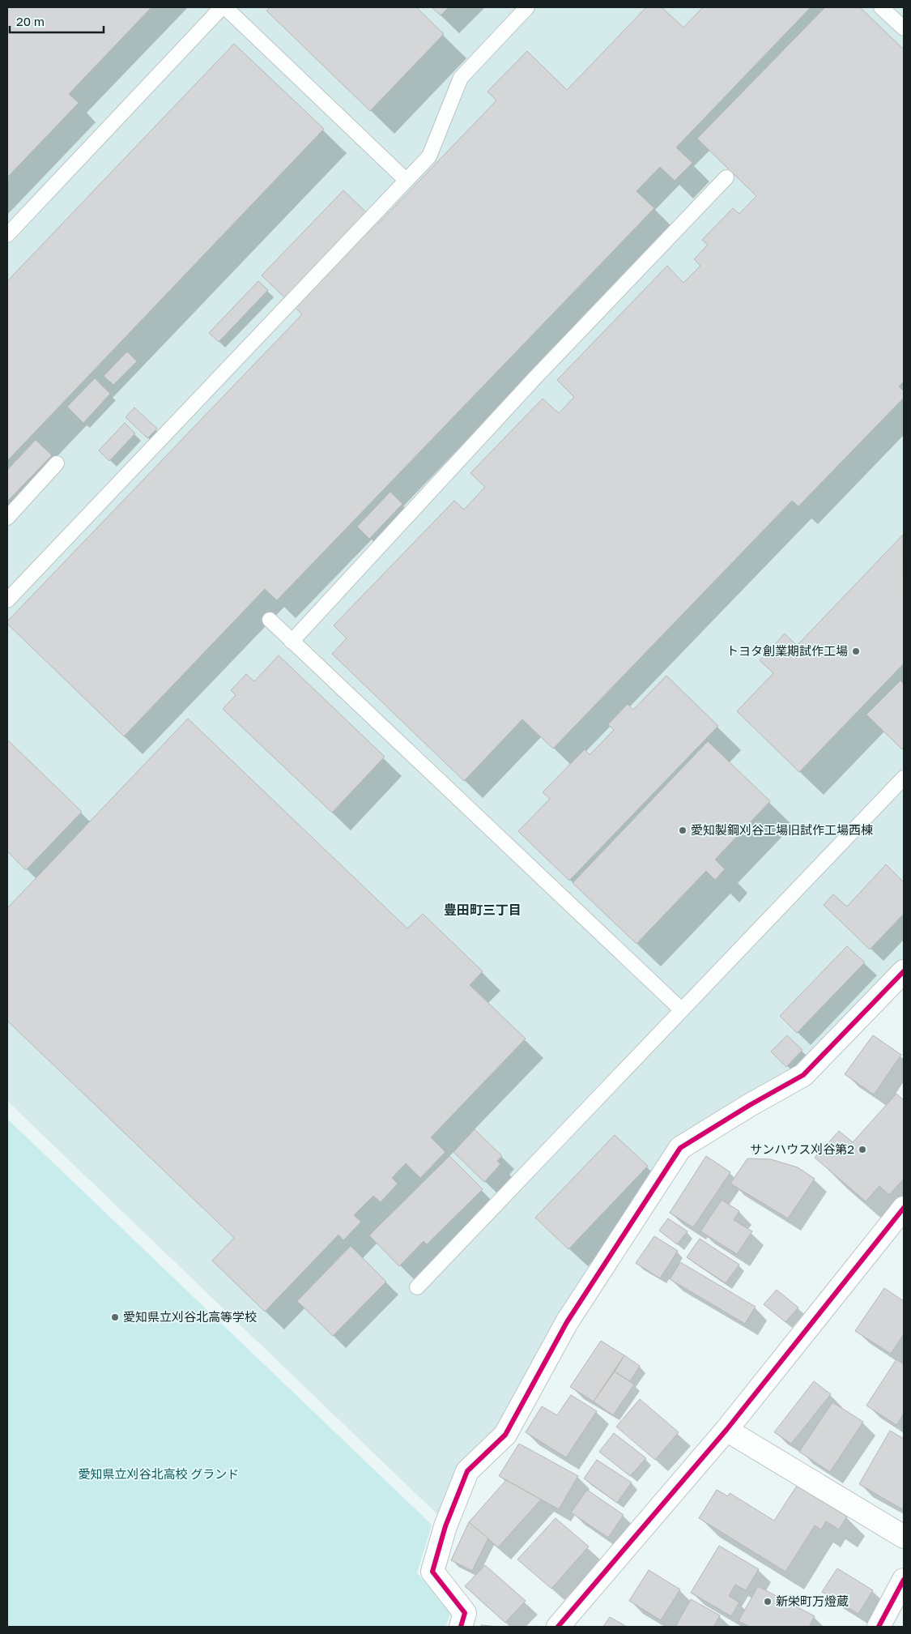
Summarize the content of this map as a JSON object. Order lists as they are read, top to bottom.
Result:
{
  "districts": ["豊田町三丁目"],
  "parks": ["愛知県立刈谷北高校 グランド"],
  "places": [
    "トヨタ創業期試作工場",
    "愛知製鋼刈谷工場旧試作工場西棟",
    "サンハウス刈谷第2",
    "愛知県立刈谷北高等学校",
    "新栄町万燈蔵"
  ],
  "scale_bar": "20 m"
}
